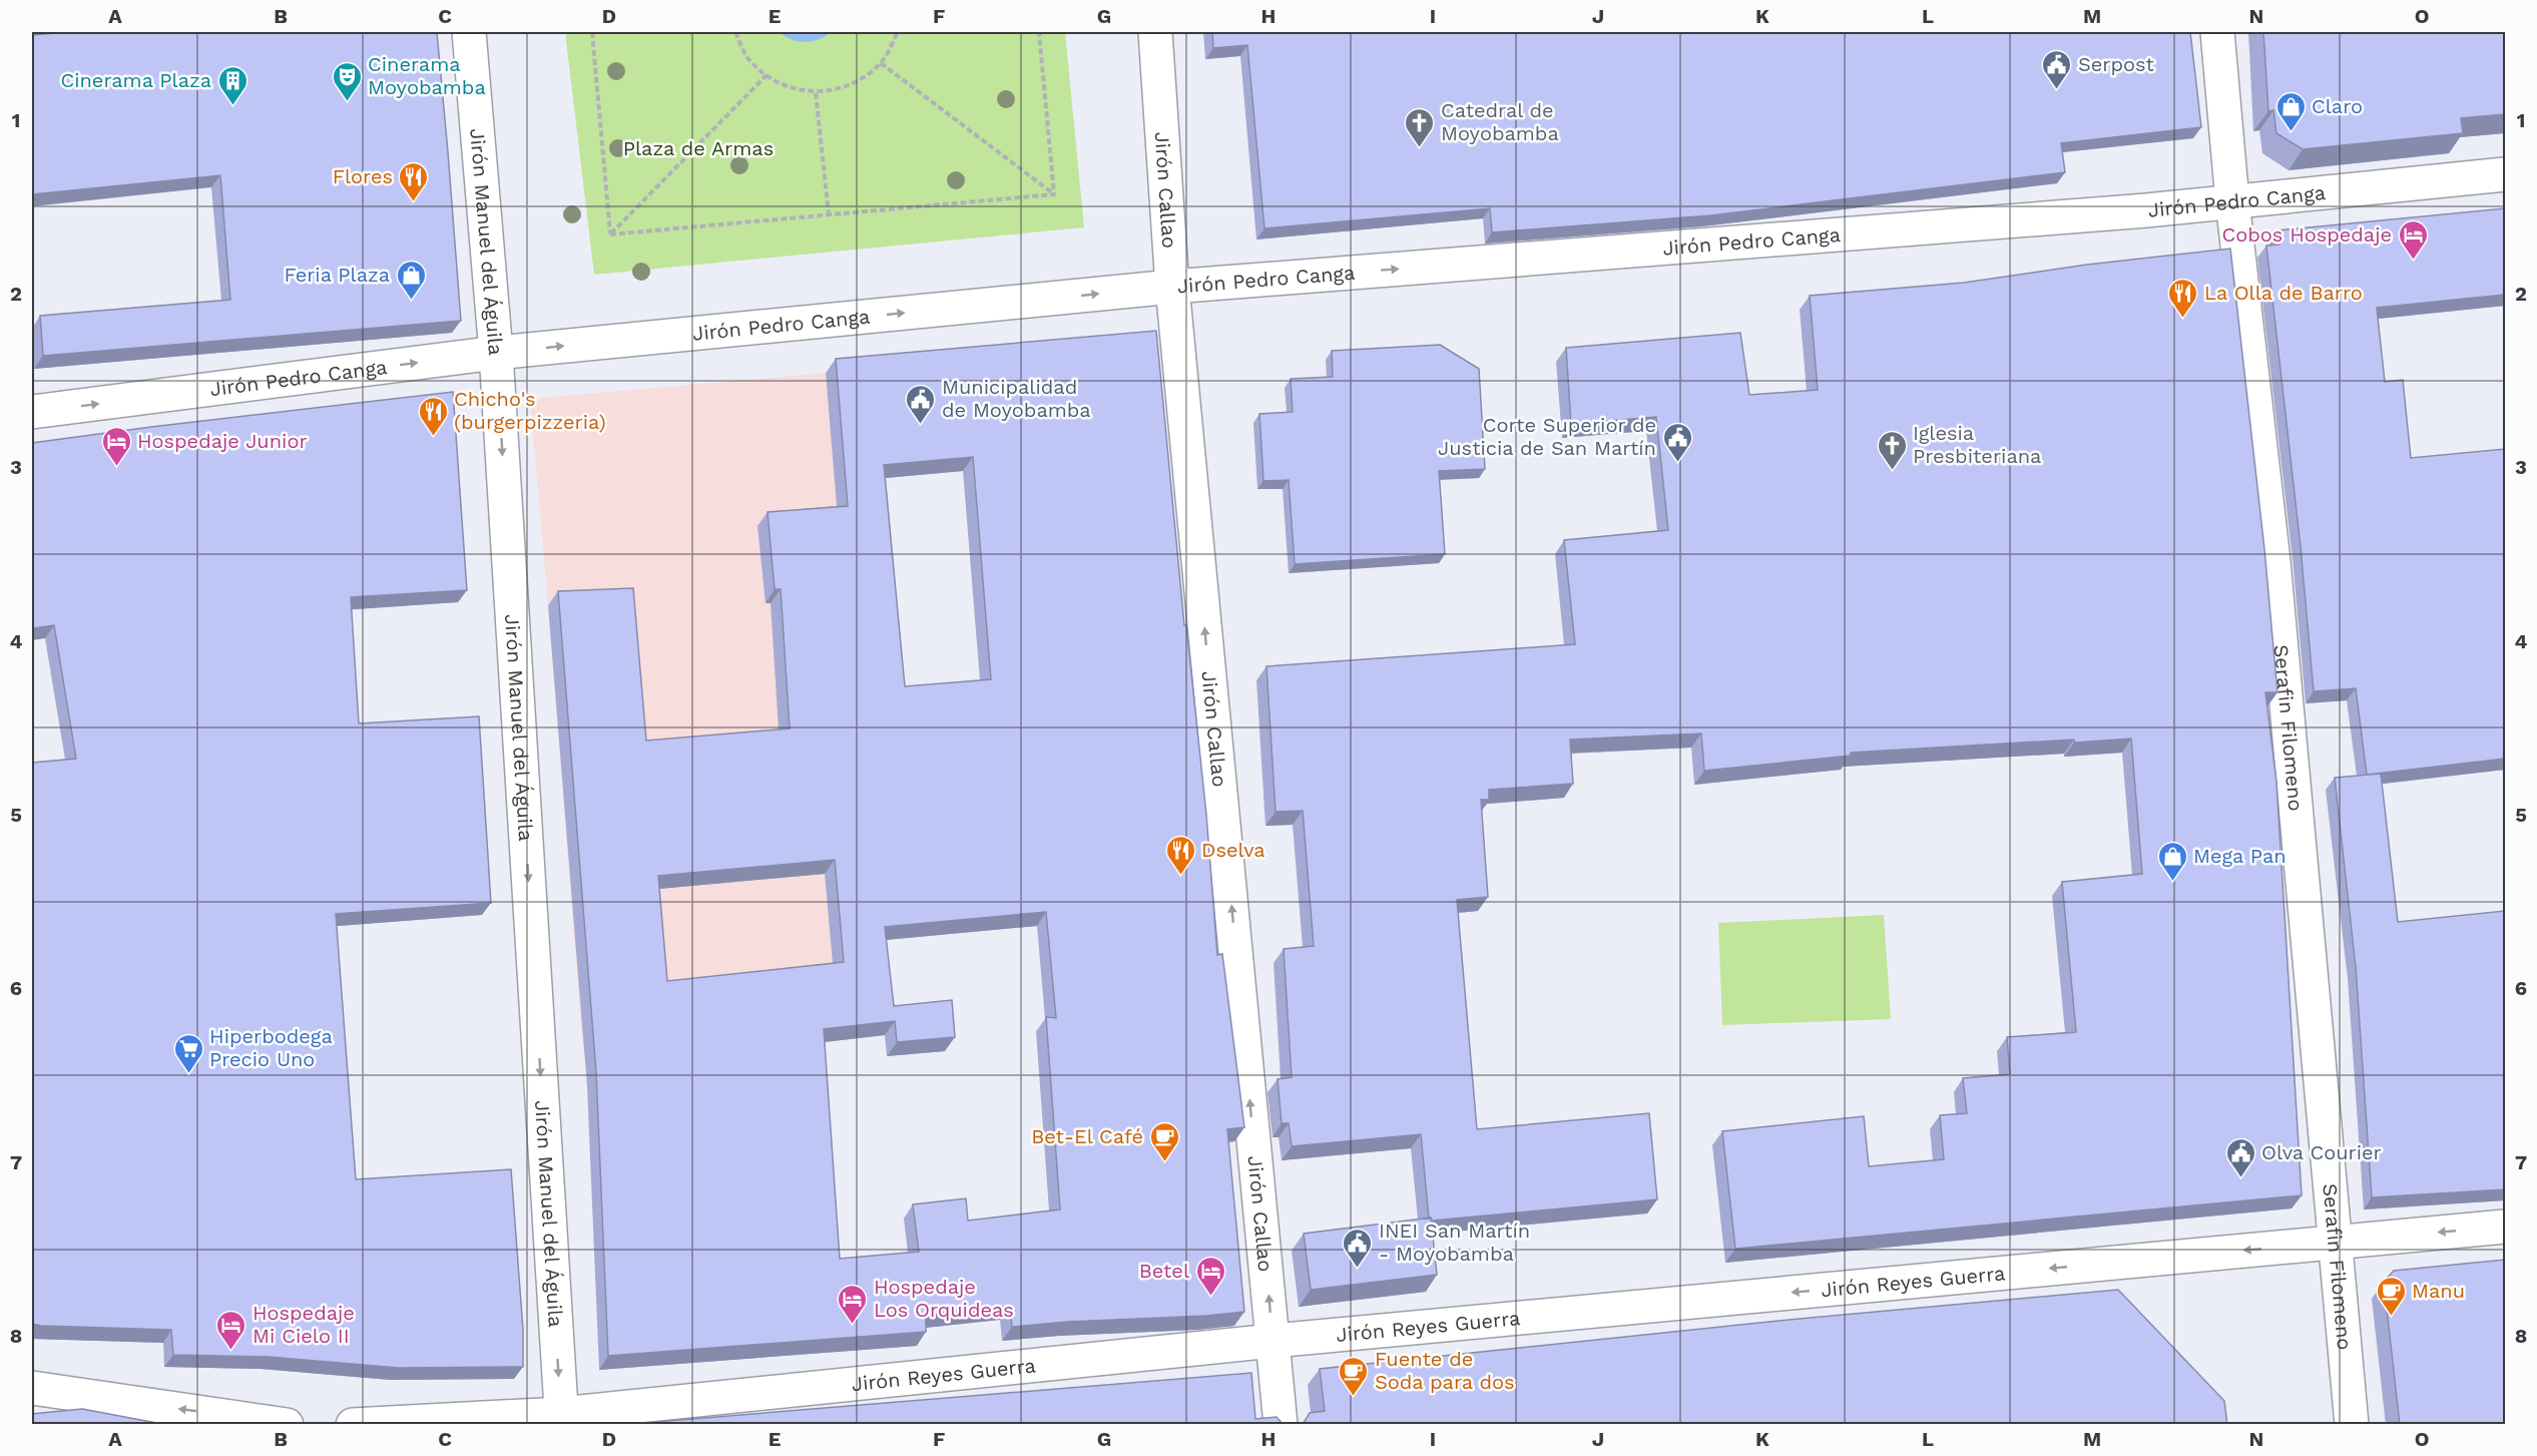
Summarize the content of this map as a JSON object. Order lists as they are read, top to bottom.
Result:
{
  "streets": {
    "street": [
      "Jirón Callao",
      "Jirón Pedro Canga",
      "Jirón Manuel del Águila",
      "Serafin Filomeno",
      "Jirón Reyes Guerra"
    ]
  },
  "crossings": [
    ["Jirón Callao", "Jirón Pedro Canga"],
    ["Jirón Callao", "Jirón Reyes Guerra"],
    ["Jirón Pedro Canga", "Jirón Manuel del Águila"],
    ["Jirón Pedro Canga", "Serafin Filomeno"],
    ["Jirón Manuel del Águila", "Jirón Reyes Guerra"],
    ["Serafin Filomeno", "Jirón Reyes Guerra"]
  ],
  "one_way": [
    "Jirón Callao",
    "Jirón Pedro Canga",
    "Jirón Manuel del Águila",
    "Jirón Reyes Guerra"
  ],
  "parks": ["Plaza de Armas"],
  "places": {
    "public building": [
      "Serpost",
      "Municipalidad de Moyobamba",
      "Corte Superior de Justicia de San Martín",
      "Olva Courier",
      "INEI San Martín - Moyobamba"
    ],
    "theatre": ["Cinerama Moyobamba"],
    "building": ["Cinerama Plaza"],
    "shop": ["Claro", "Feria Plaza", "Mega Pan"],
    "church": ["Catedral de Moyobamba", "Iglesia Presbiteriana"],
    "restaurant": [
      "Flores",
      "La Olla de Barro",
      "Chicho's (burgerpizzeria)",
      "Dselva"
    ],
    "hotel": [
      "Cobos Hospedaje",
      "Hospedaje Junior",
      "Betel",
      "Hospedaje Los Orquideas",
      "Hospedaje Mi Cielo II"
    ],
    "supermarket": ["Hiperbodega Precio Uno"],
    "cafe": ["Bet-El Café", "Manu", "Fuente de Soda para dos"]
  },
  "grid": {
    "columns": [
      "A",
      "B",
      "C",
      "D",
      "E",
      "F",
      "G",
      "H",
      "I",
      "J",
      "K",
      "L",
      "M",
      "N",
      "O"
    ],
    "rows": [
      "1",
      "2",
      "3",
      "4",
      "5",
      "6",
      "7",
      "8"
    ]
  }
}
